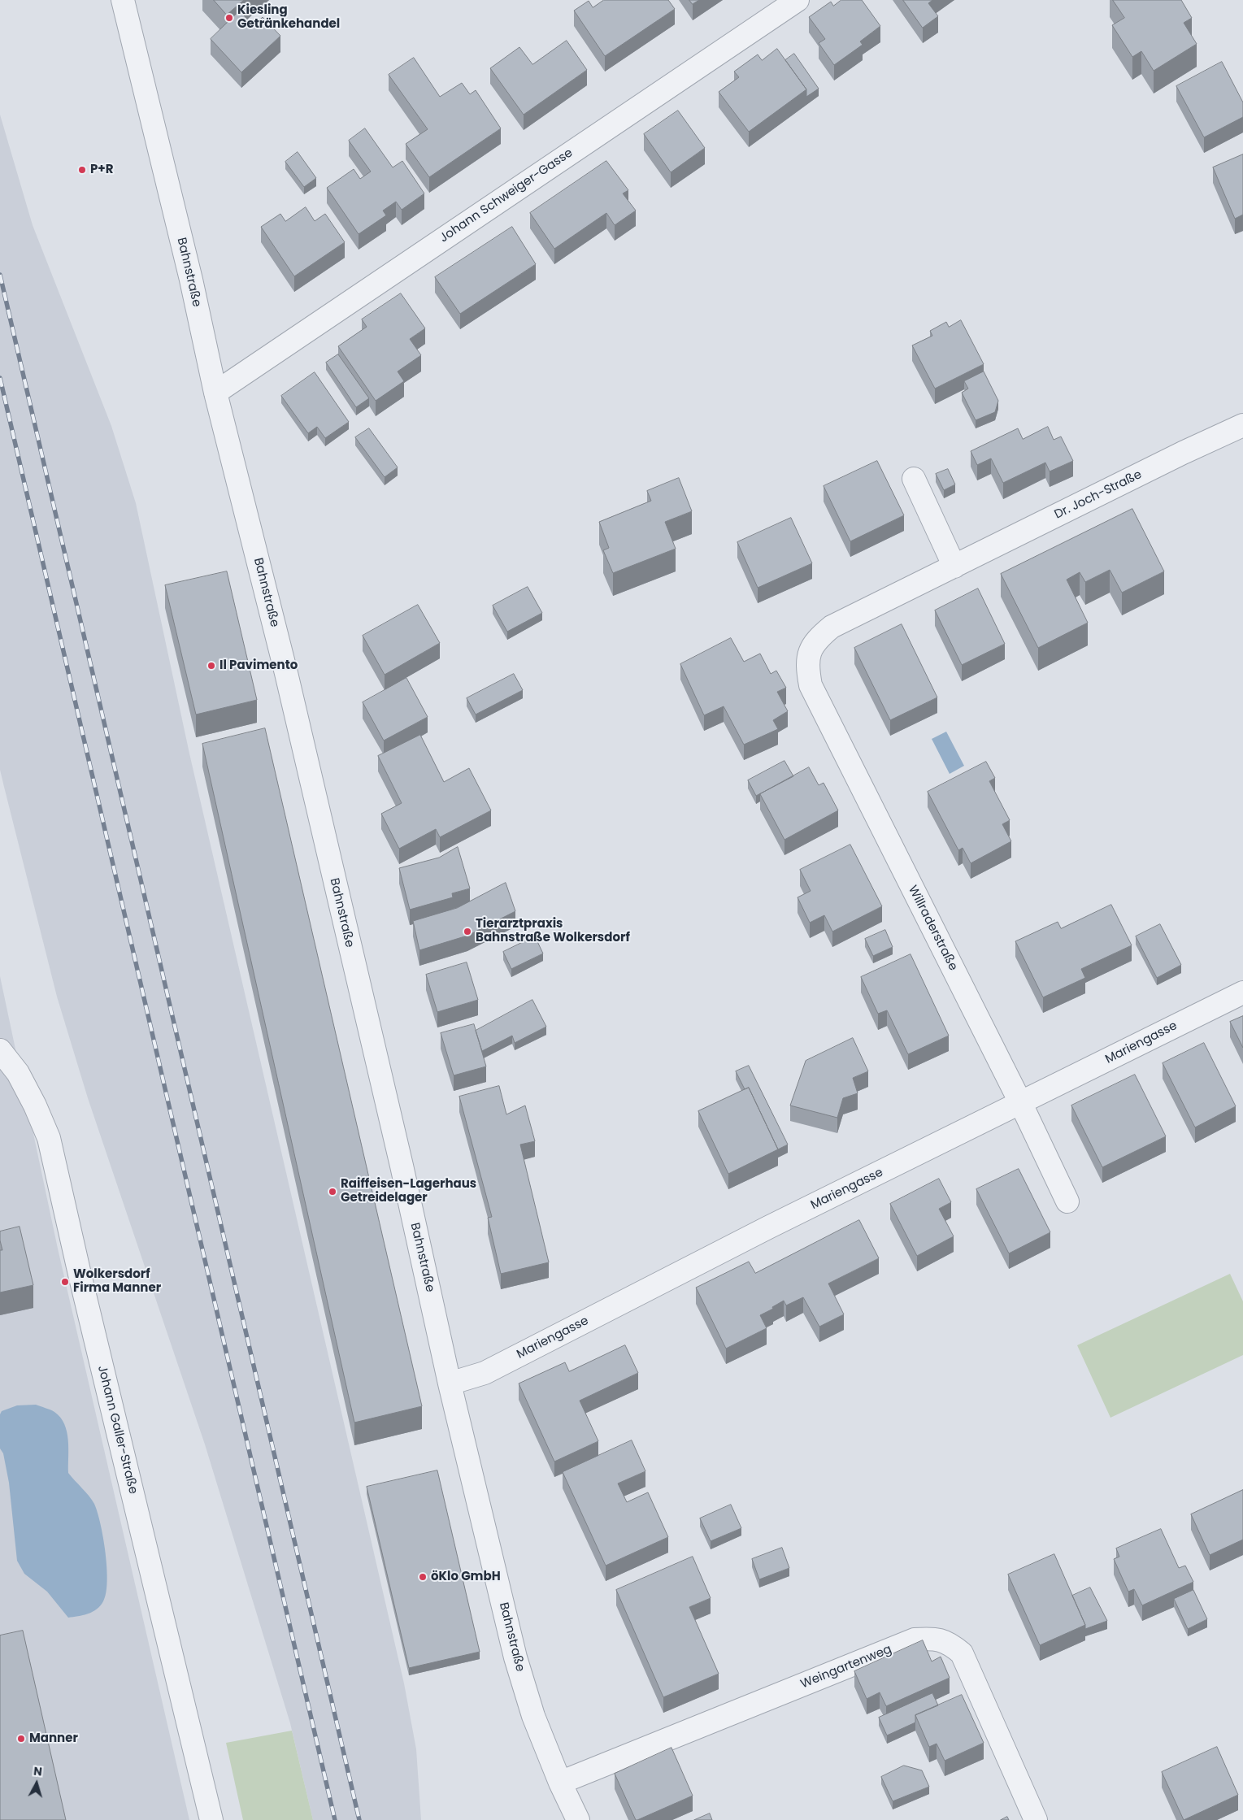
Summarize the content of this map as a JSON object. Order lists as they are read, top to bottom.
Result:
{
  "streets": {
    "street": [
      "Johann Schweiger-Gasse",
      "Bahnstraße",
      "Dr. Joch-Straße",
      "Willraderstraße",
      "Mariengasse",
      "Johann Galler-Straße",
      "Weingartenweg"
    ]
  },
  "crossings": [
    ["Johann Schweiger-Gasse", "Bahnstraße"],
    ["Bahnstraße", "Mariengasse"],
    ["Bahnstraße", "Weingartenweg"],
    ["Dr. Joch-Straße", "Willraderstraße"],
    ["Willraderstraße", "Mariengasse"]
  ],
  "places": [
    "Kiesling Getränkehandel",
    "P+R",
    "Il Pavimento",
    "Tierarztpraxis Bahnstraße Wolkersdorf",
    "Raiffeisen-Lagerhaus Getreidelager",
    "Wolkersdorf Firma Manner",
    "öKlo GmbH",
    "Manner"
  ],
  "north": "top"
}
